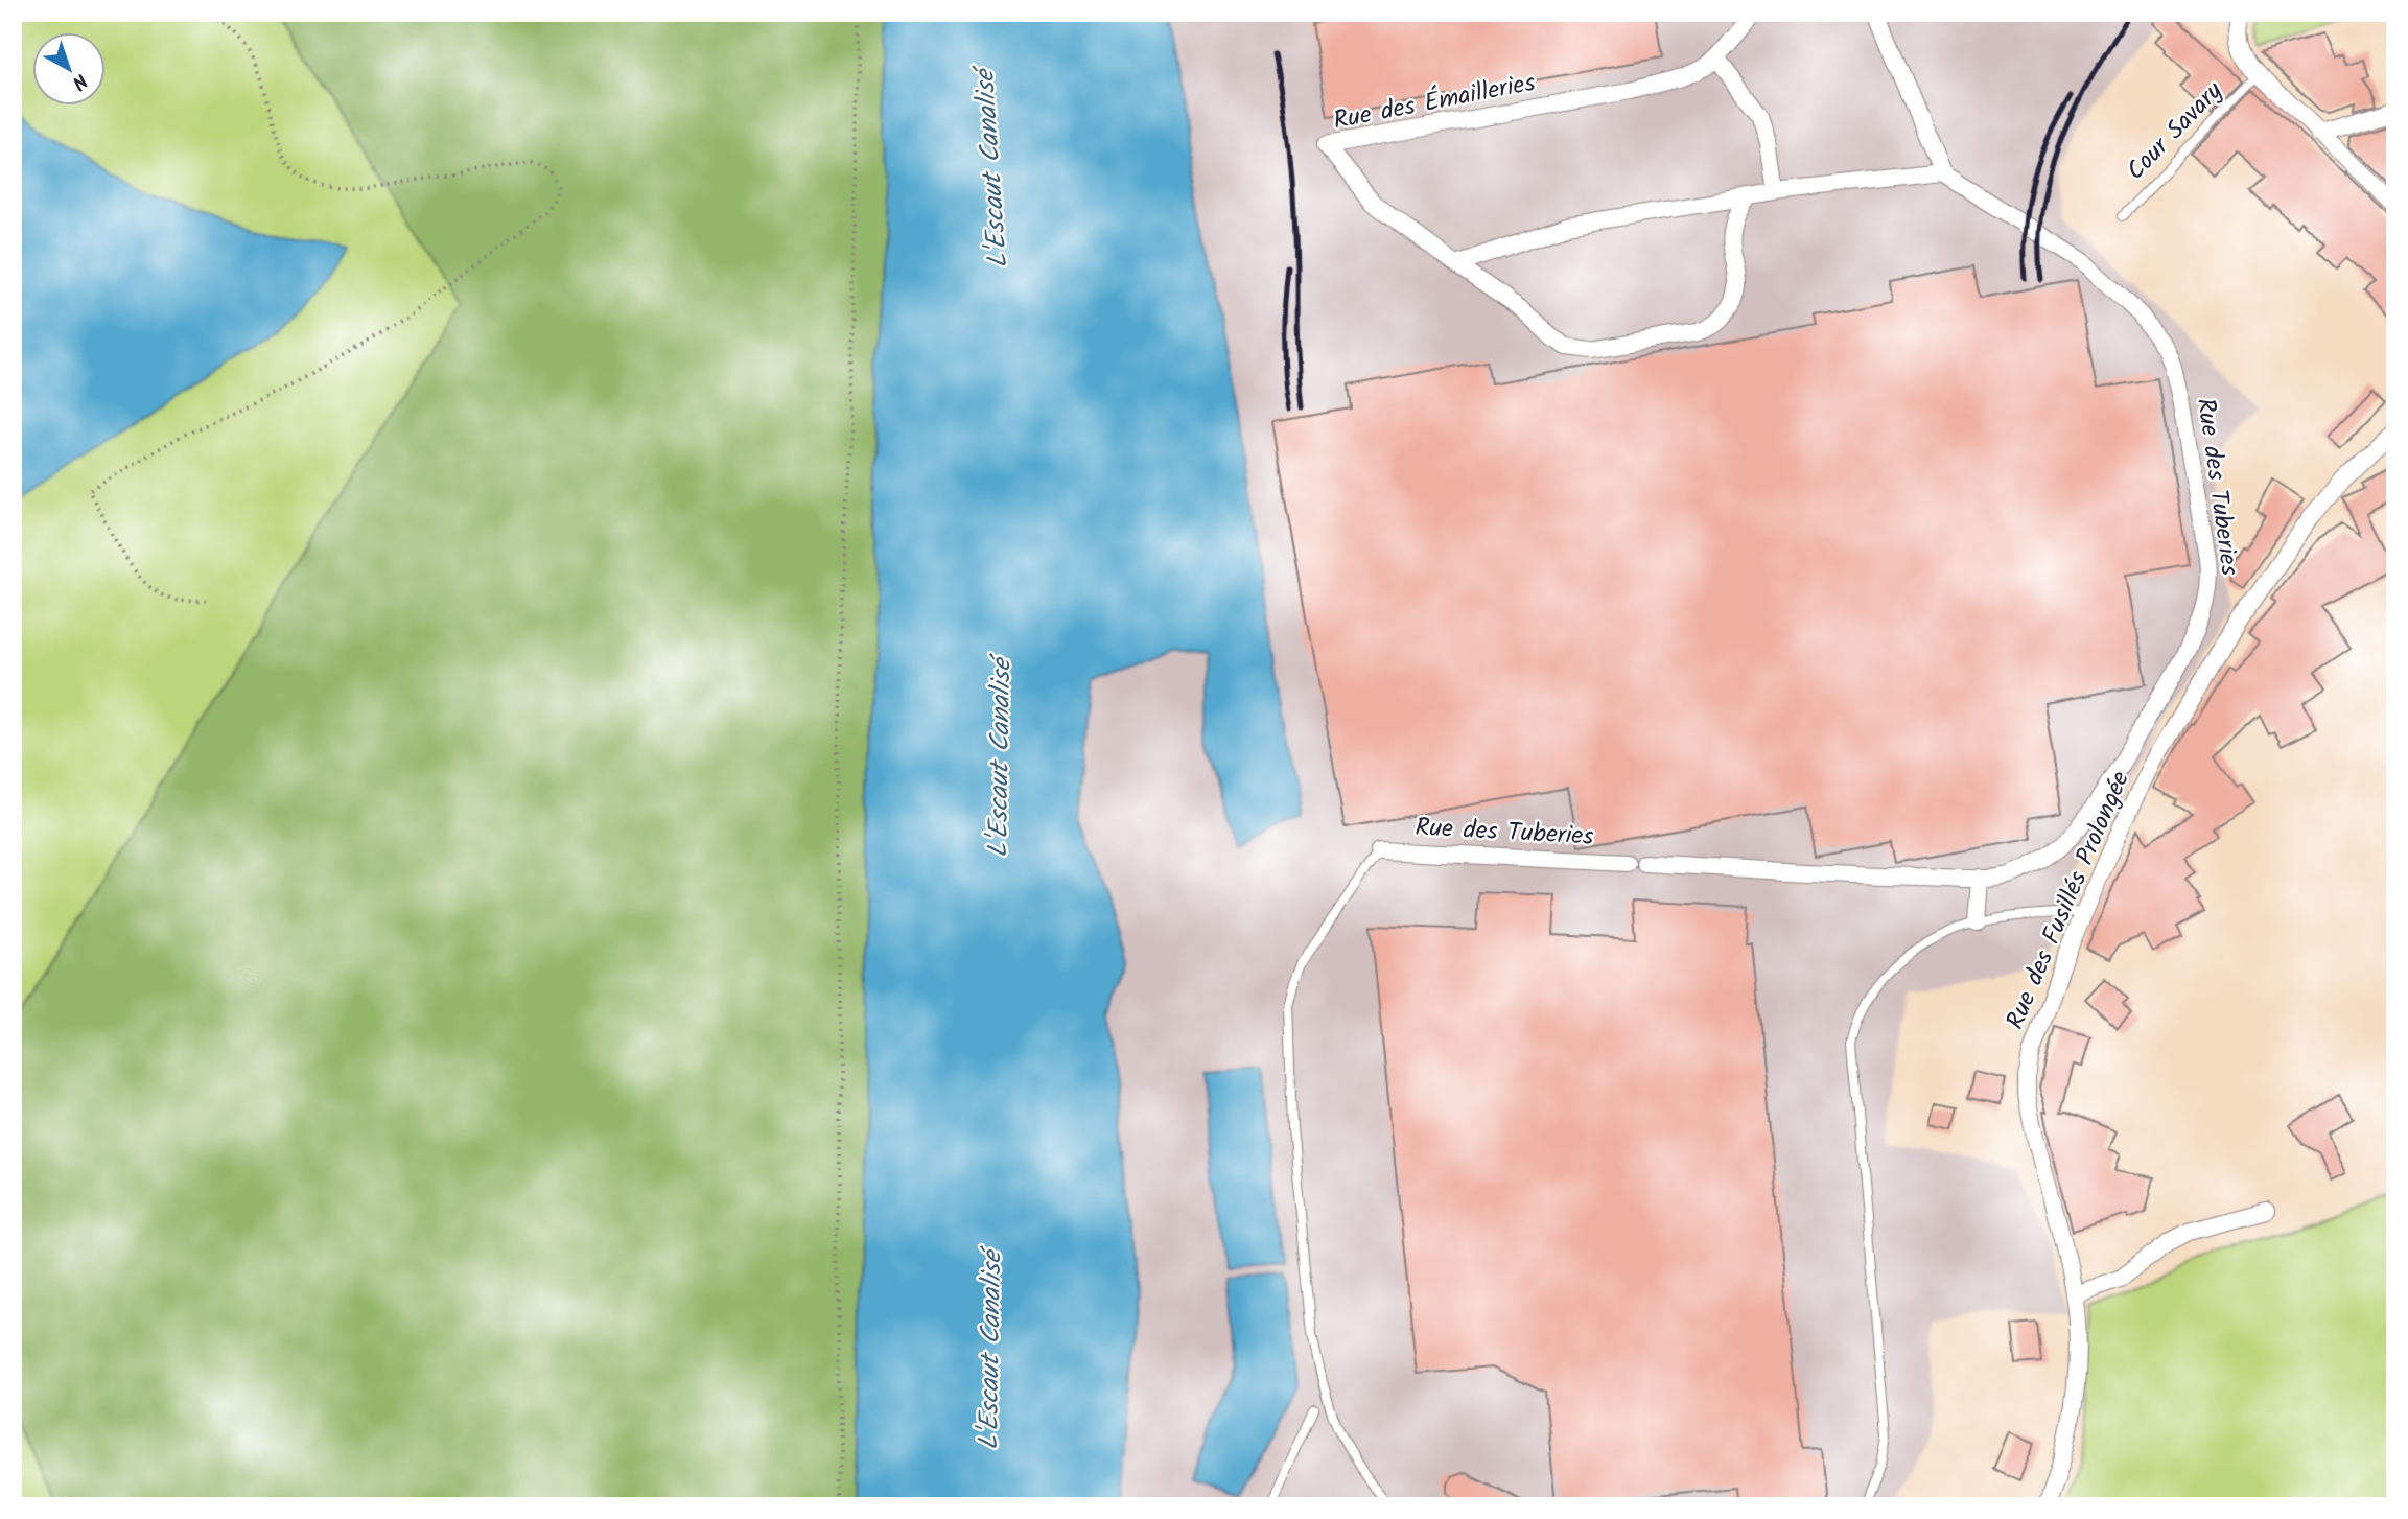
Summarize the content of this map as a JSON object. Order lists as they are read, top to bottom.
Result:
{
  "streets": {
    "street": ["Rue des Émailleries", "Rue des Tuberies", "Rue des Fusillés Prolongée"],
    "lane": ["Cour Savary"]
  },
  "water": ["L'Escaut Canalisé"],
  "north": "bottom right"
}
